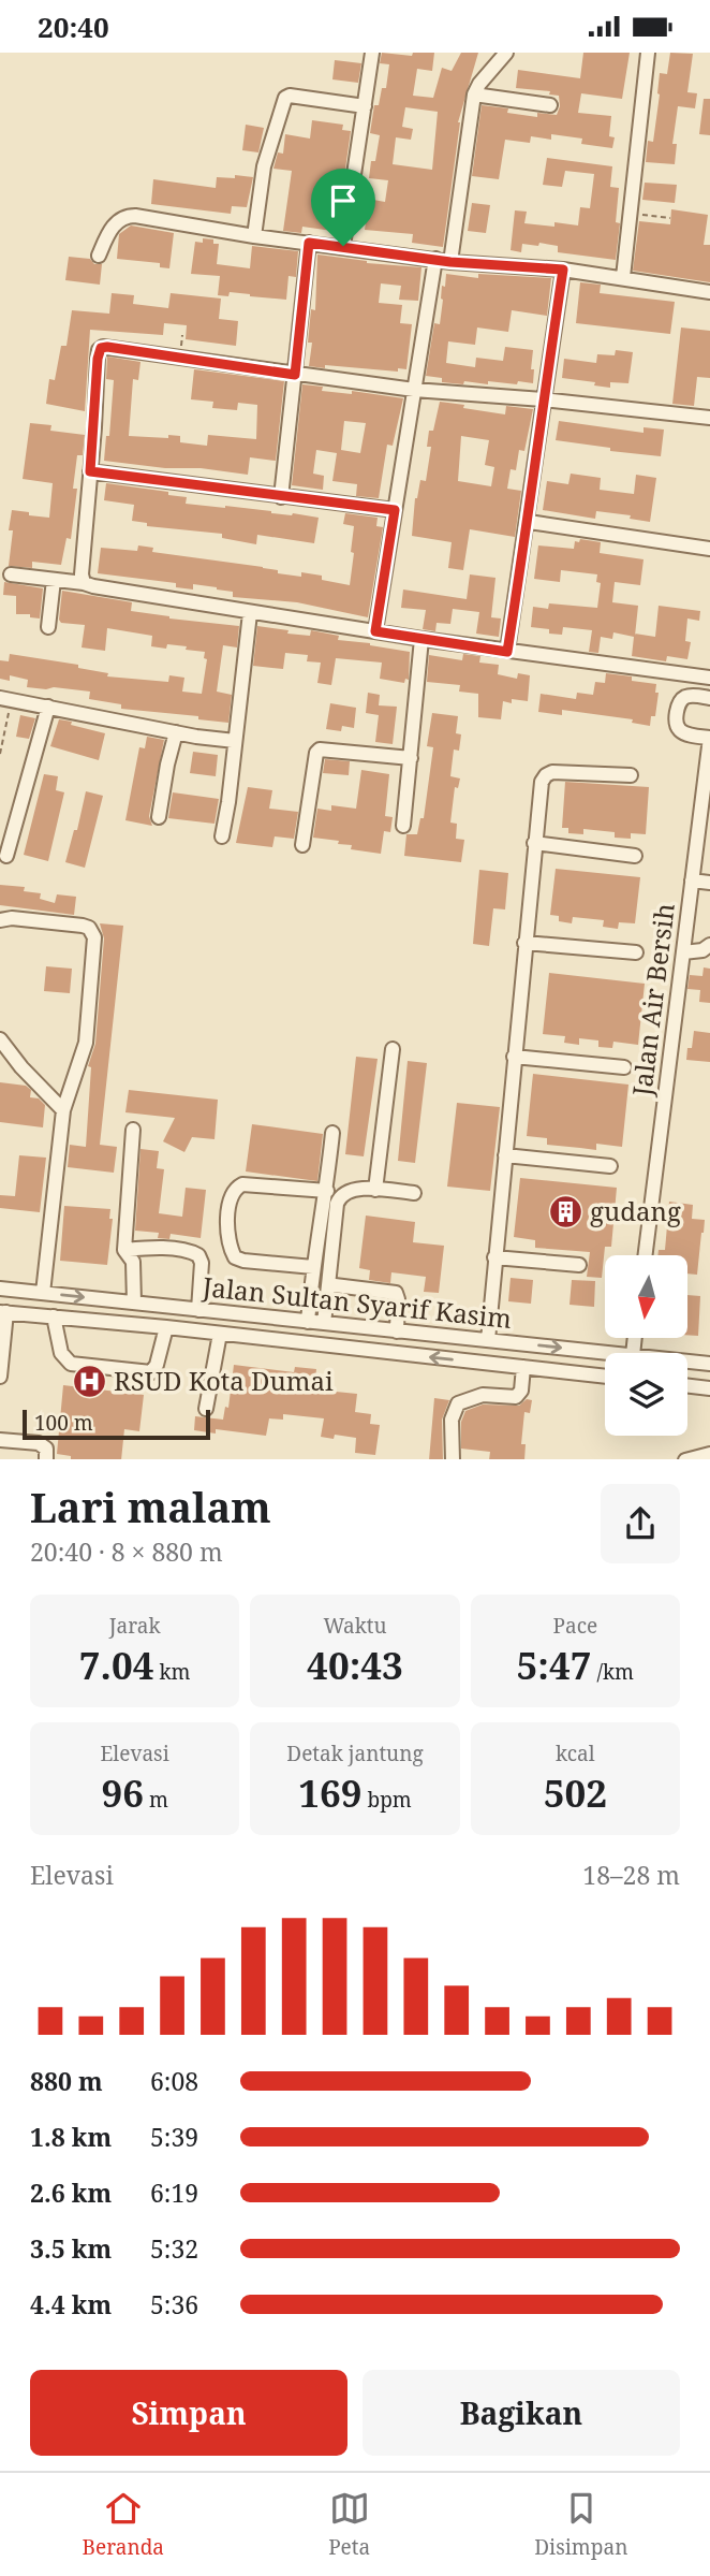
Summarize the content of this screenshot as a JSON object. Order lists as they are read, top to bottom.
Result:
{
  "streets": {
    "street": ["Jalan Air Bersih", "Jalan Sultan Syarif Kasim"]
  },
  "places": {
    "building": ["gudang"],
    "hospital": ["RSUD Kota Dumai"]
  },
  "scale_bar": "100 m",
  "north": "bottom",
  "page": {
    "status": "20:40",
    "scale": "100 m",
    "heading": ["Lari malam", "20:40 · 8 × 880 m"],
    "stats": [
      ["Jarak", "7.04 km"],
      ["Waktu", "40:43"],
      ["Pace", "5:47 /km"],
      ["Elevasi", "96 m"],
      ["Detak jantung", "169 bpm"],
      ["kcal", "502"]
    ],
    "chart": ["Elevasi", "18–28 m"],
    "list": [
      {
        "name": "880 m",
        "note": "6:08"
      },
      {
        "name": "1.8 km",
        "note": "5:39"
      },
      {
        "name": "2.6 km",
        "note": "6:19"
      },
      {
        "name": "3.5 km",
        "note": "5:32"
      },
      {
        "name": "4.4 km",
        "note": "5:36"
      }
    ],
    "buttons": ["Simpan", "Bagikan"],
    "tabs": ["Beranda", "Peta", "Disimpan"]
  }
}
